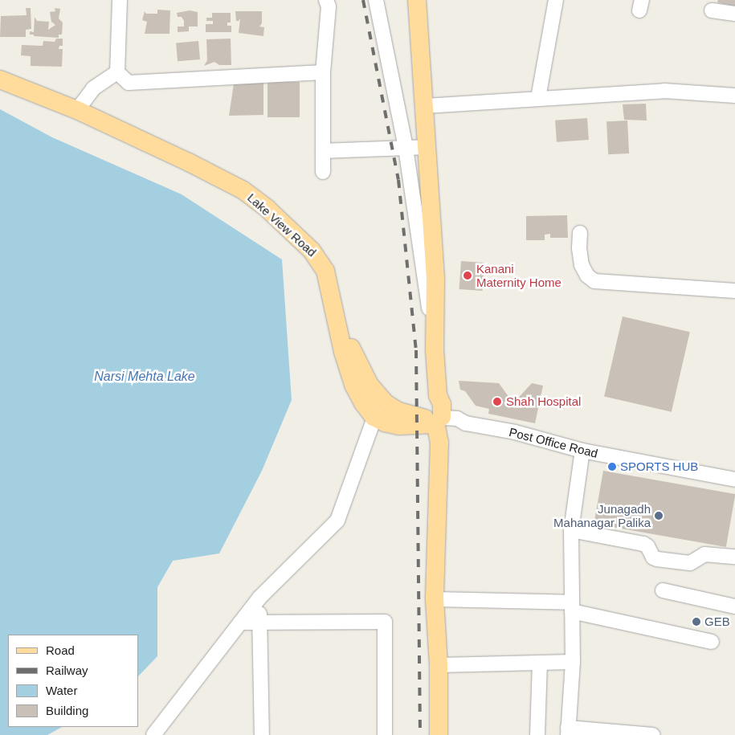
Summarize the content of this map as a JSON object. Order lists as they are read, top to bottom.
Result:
{
  "streets": {
    "main road": ["Lake View Road"],
    "street": ["Post Office Road"]
  },
  "crossings": [
    ["Lake View Road", "Post Office Road"]
  ],
  "water": ["Narsi Mehta Lake"],
  "places": [
    "Kanani Maternity Home",
    "Shah Hospital",
    "SPORTS HUB",
    "Junagadh Mahanagar Palika",
    "GEB"
  ],
  "legend": [
    "Road",
    "Railway",
    "Water",
    "Building"
  ]
}
